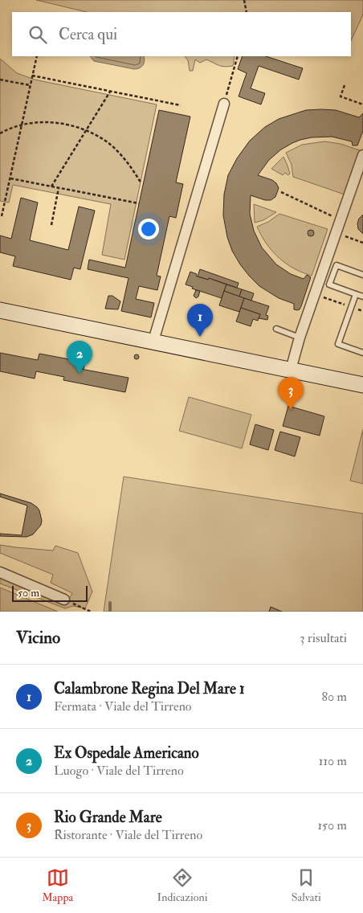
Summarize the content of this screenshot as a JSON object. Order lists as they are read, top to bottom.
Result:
{
  "scale_bar": "50 m",
  "page": {
    "search": "Cerca qui",
    "pins": ["1", "2", "3"],
    "scale": "50 m",
    "heading": ["Vicino", "3 risultati"],
    "list": [
      {
        "mark": "1",
        "name": "Calambrone Regina Del Mare 1",
        "note": "Fermata · Viale del Tirreno",
        "value": "80 m"
      },
      {
        "mark": "2",
        "name": "Ex Ospedale Americano",
        "note": "Luogo · Viale del Tirreno",
        "value": "110 m"
      },
      {
        "mark": "3",
        "name": "Rio Grande Mare",
        "note": "Ristorante · Viale del Tirreno",
        "value": "150 m"
      }
    ],
    "nav": ["Mappa", "Indicazioni", "Salvati"]
  }
}
